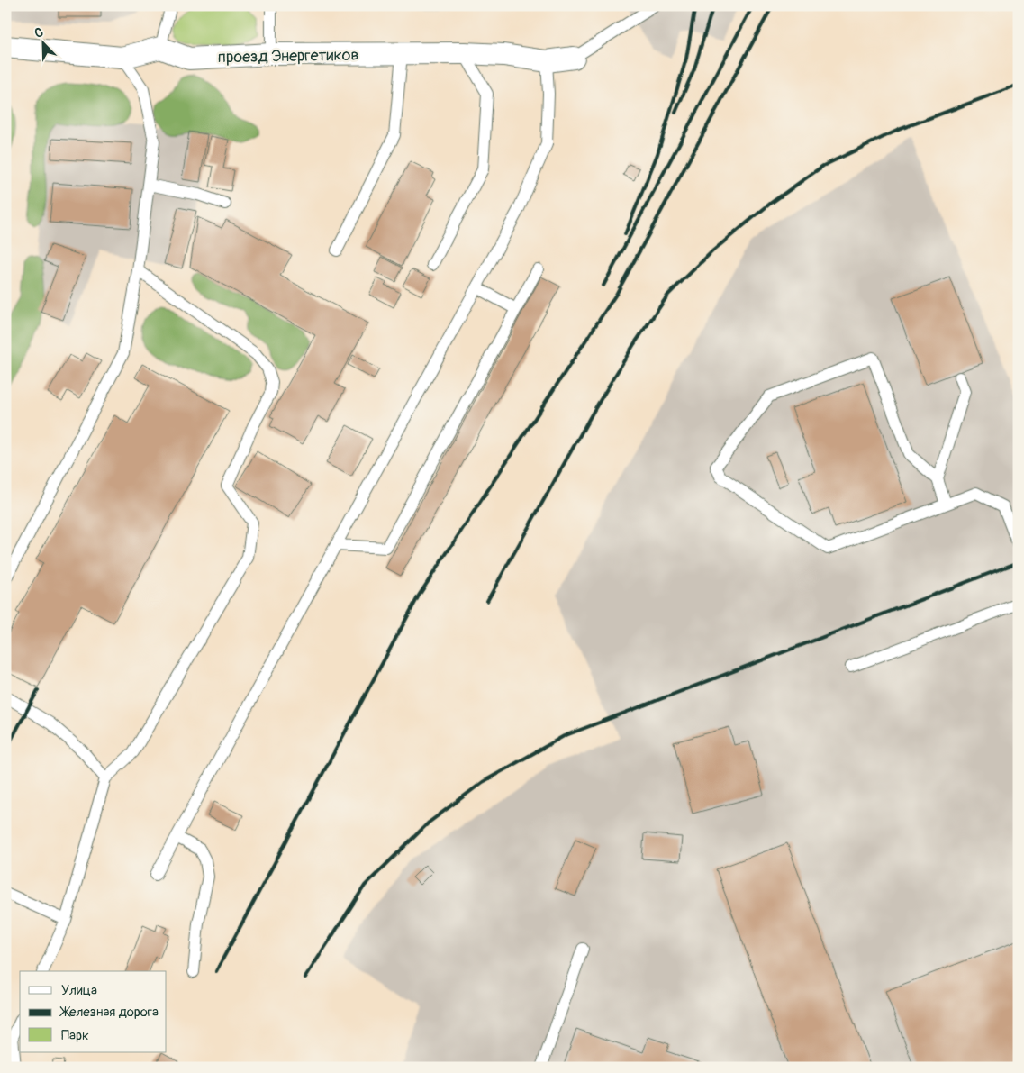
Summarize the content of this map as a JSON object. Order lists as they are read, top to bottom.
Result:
{
  "streets": {
    "street": ["проезд Энергетиков"]
  },
  "legend": ["Улица", "Железная дорога", "Парк"],
  "north": "top left"
}
